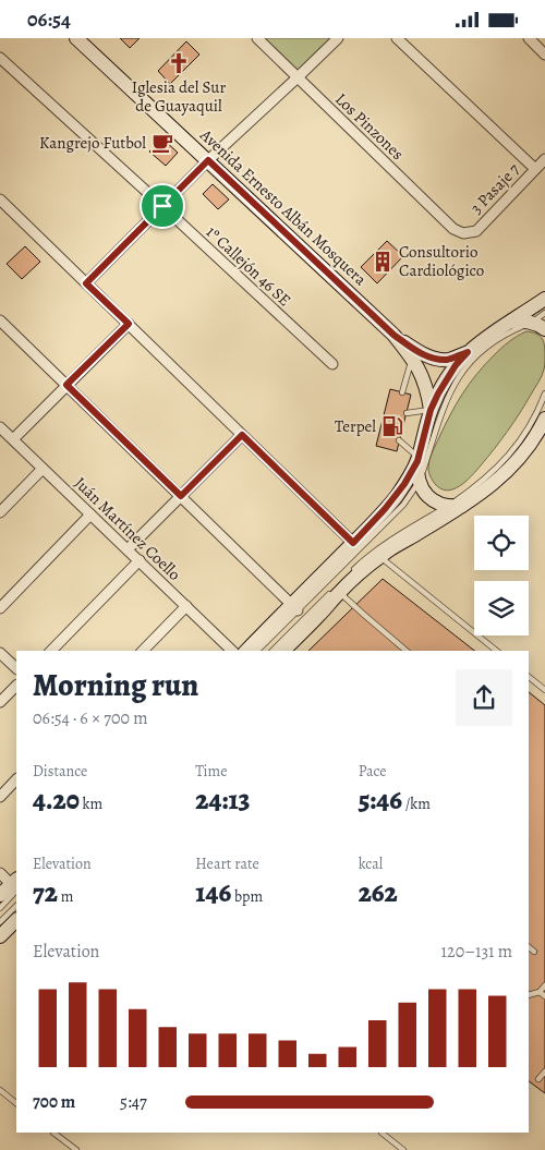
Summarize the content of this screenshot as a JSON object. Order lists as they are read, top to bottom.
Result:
{
  "streets": {
    "main road": ["Avenida Ernesto Albán Mosquera"],
    "street": [
      "Los Pinzones",
      "3 Pasaje 7",
      "1º Callejón 46 SE",
      "Juán Martínez Coello"
    ]
  },
  "crossings": [
    ["Los Pinzones", "3 Pasaje 7"]
  ],
  "places": {
    "church": ["Iglesia del Sur de Guayaquil"],
    "cafe": ["Kangrejo Futbol"],
    "building": ["Consultorio Cardiológico"],
    "fuel station": ["Terpel"]
  },
  "page": {
    "status": "06:54",
    "heading": ["Morning run", "06:54 · 6 × 700 m"],
    "stats": [
      ["Distance", "4.20 km"],
      ["Time", "24:13"],
      ["Pace", "5:46 /km"],
      ["Elevation", "72 m"],
      ["Heart rate", "146 bpm"],
      ["kcal", "262"]
    ],
    "chart": ["Elevation", "120–131 m"],
    "list": [
      {
        "name": "700 m",
        "note": "5:47"
      }
    ]
  }
}
